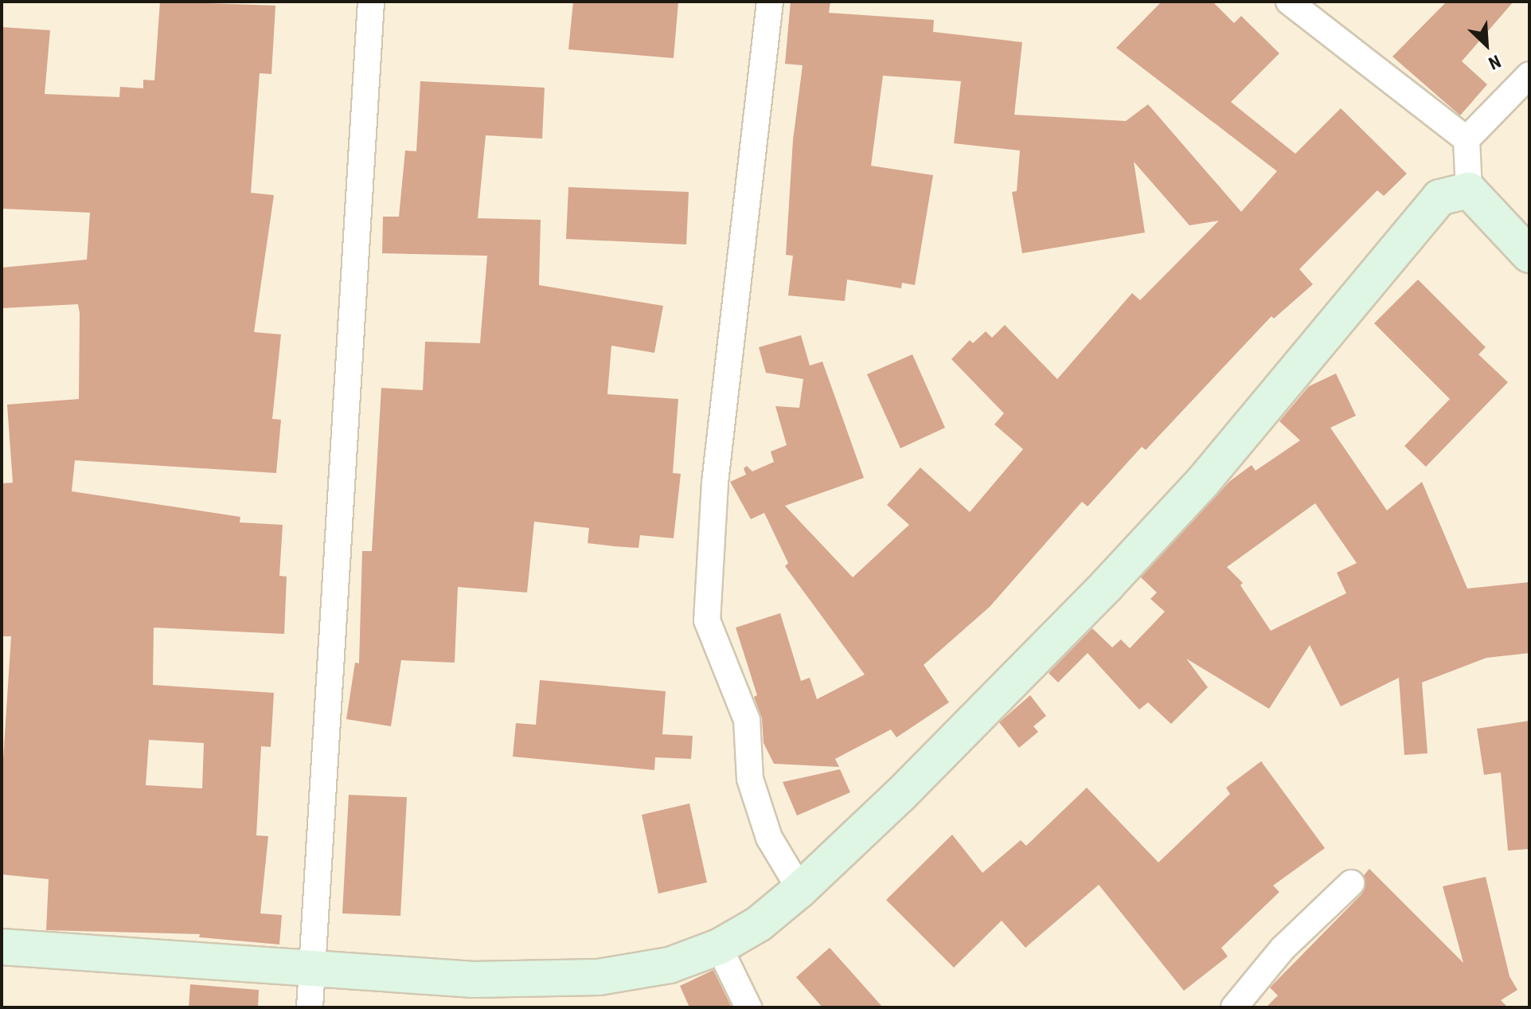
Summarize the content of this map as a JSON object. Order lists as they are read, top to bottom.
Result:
{
  "north": "bottom right"
}
